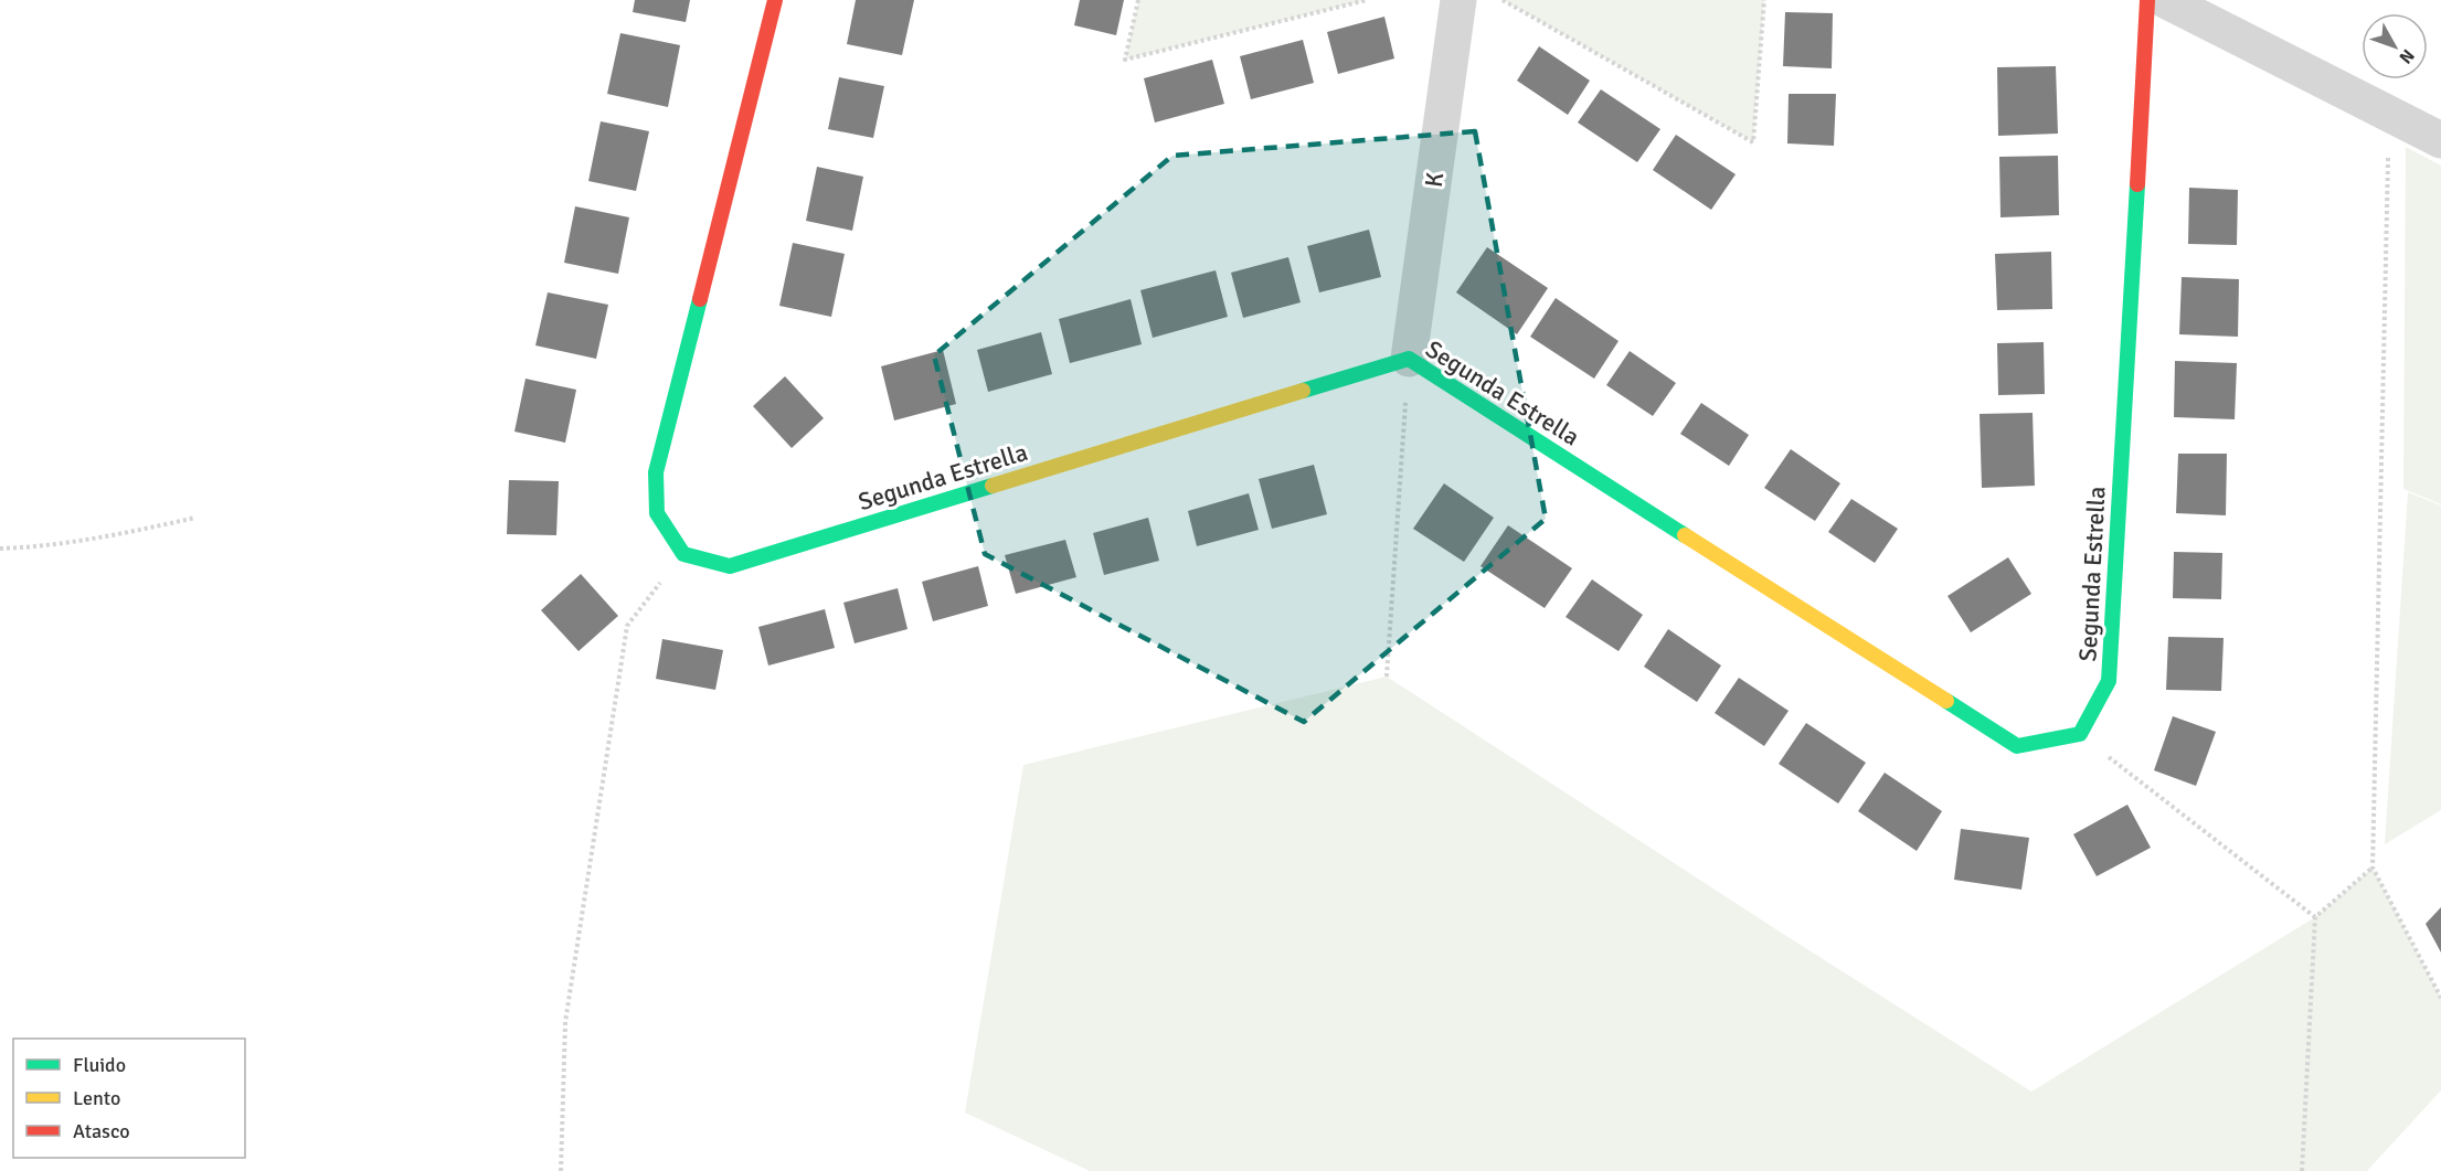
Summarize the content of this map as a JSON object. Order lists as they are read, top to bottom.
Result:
{
  "streets": {
    "street": ["K", "Segunda Estrella"]
  },
  "crossings": [
    ["K", "Segunda Estrella"]
  ],
  "legend": ["Fluido", "Lento", "Atasco"],
  "north": "bottom right"
}
